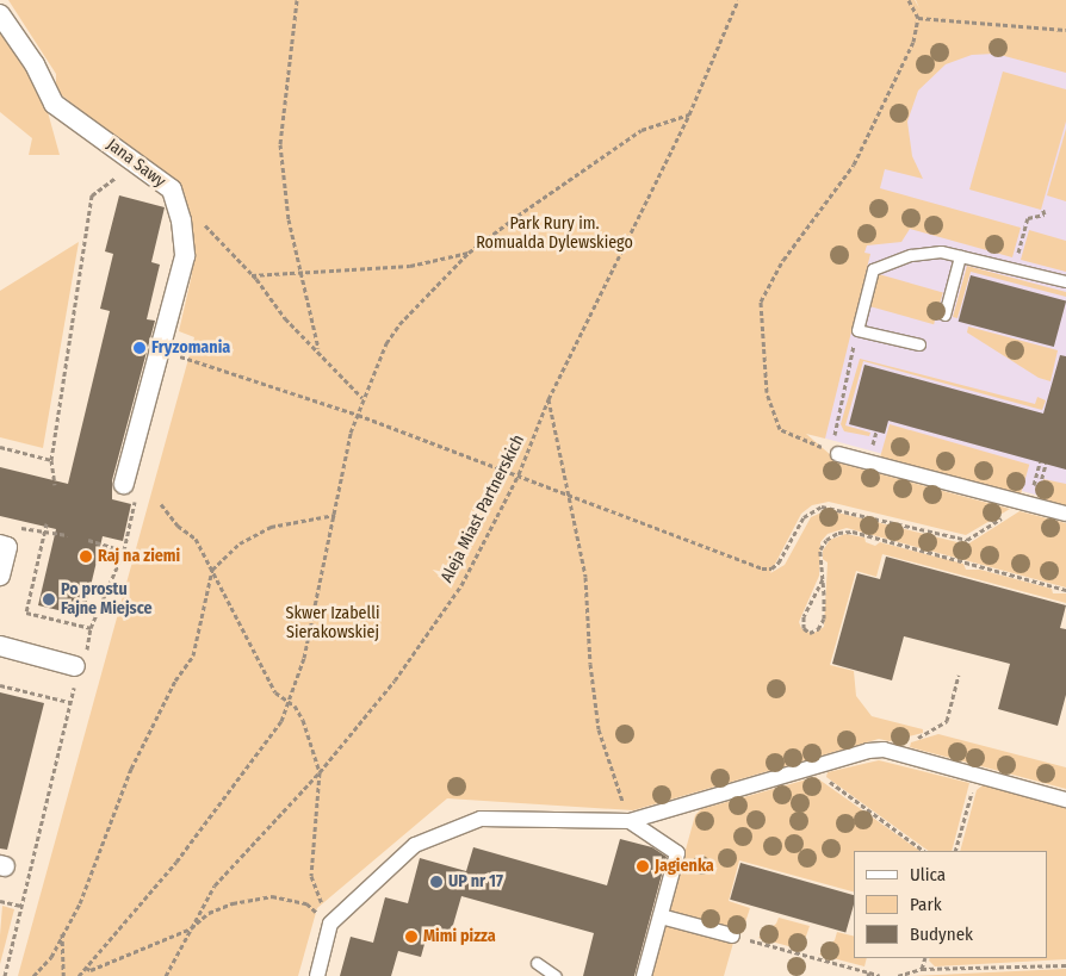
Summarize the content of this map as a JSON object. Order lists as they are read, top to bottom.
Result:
{
  "streets": {
    "street": ["Jana Sawy"],
    "path": ["Aleja Miast Partnerskich"]
  },
  "parks": ["Park Rury im. Romualda Dylewskiego", "Skwer Izabelli Sierakowskiej"],
  "places": [
    "Fryzomania",
    "Raj na ziemi",
    "Po prostu Fajne Miejsce",
    "Jagienka",
    "UP nr 17",
    "Mimi pizza"
  ],
  "legend": ["Ulica", "Park", "Budynek"]
}
